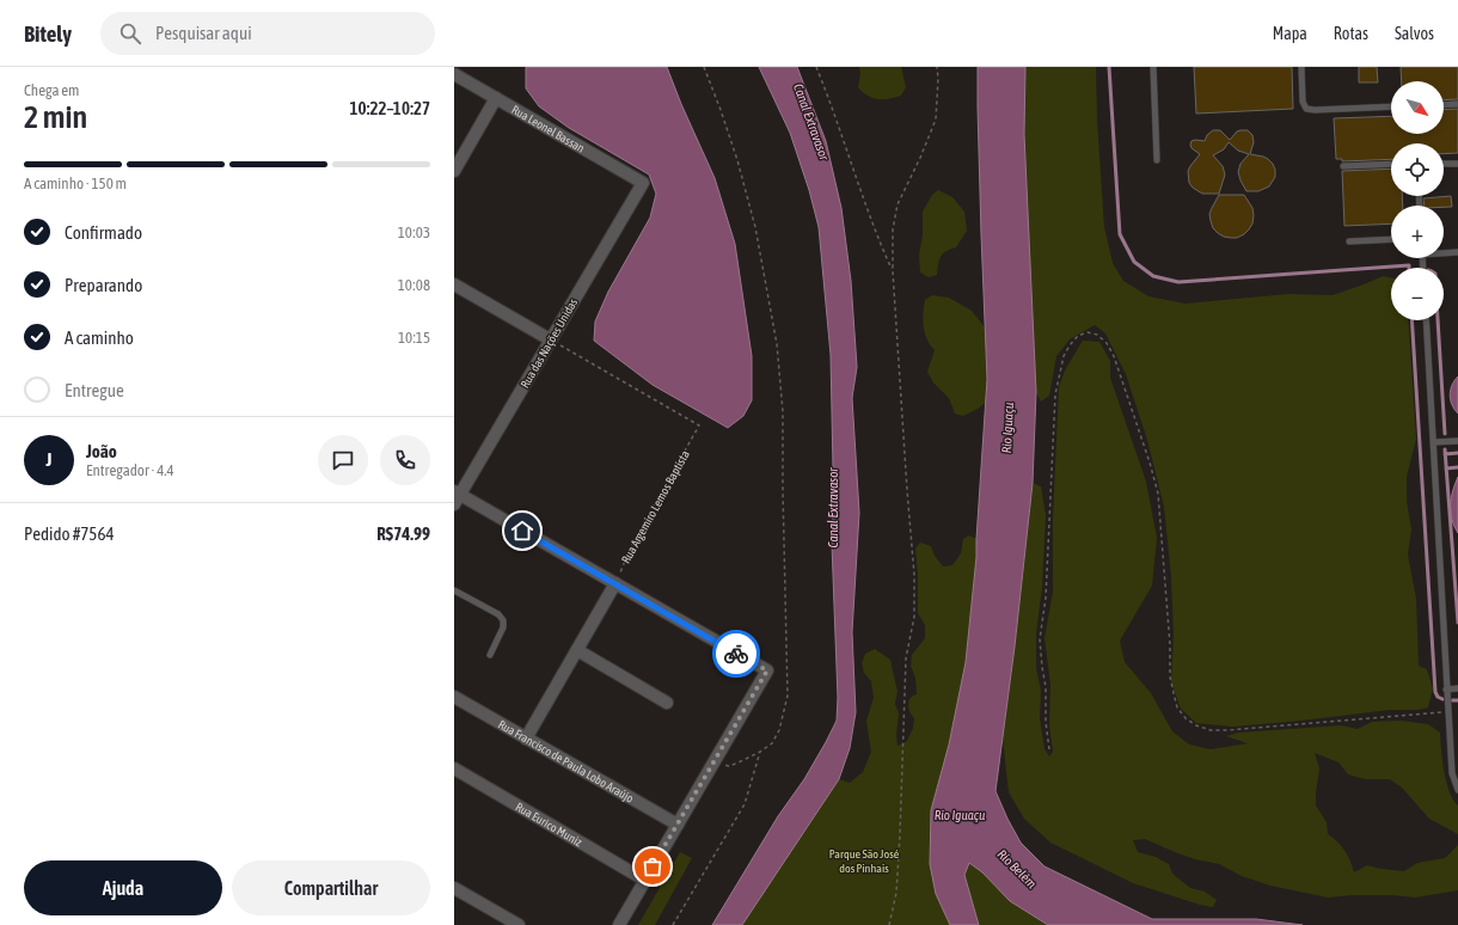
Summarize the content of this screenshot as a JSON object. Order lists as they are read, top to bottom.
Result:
{
  "streets": {
    "street": [
      "Rua Leonel Bassan",
      "Rua das Nações Unidas",
      "Rua Francisco de Paula Lobo Araújo",
      "Rua Eurico Muniz"
    ],
    "path": ["Rua Argemiro Lemos Baptista"]
  },
  "crossings": [
    ["Rua Leonel Bassan", "Rua das Nações Unidas"],
    ["Rua das Nações Unidas", "Rua Argemiro Lemos Baptista"]
  ],
  "water": ["Canal Extravasor", "Rio Iguaçu", "Rio Belém"],
  "parks": ["Parque São José dos Pinhais"],
  "north": "bottom right",
  "page": {
    "header": "Bitely",
    "search": "Pesquisar aqui",
    "nav": ["Mapa", "Rotas", "Salvos"],
    "heading": ["2 min", "Chega em", "10:22–10:27"],
    "panel": [
      "João",
      "Entregador · 4.4",
      "Pedido #7564",
      "R$74.99"
    ],
    "map_buttons": ["+", "−"],
    "bar": "A caminho · 150 m",
    "list": [
      ["Confirmado", "10:03"],
      ["Preparando", "10:08"],
      ["A caminho", "10:15"],
      "Entregue"
    ],
    "round": "J",
    "buttons": ["Ajuda", "Compartilhar"]
  }
}
